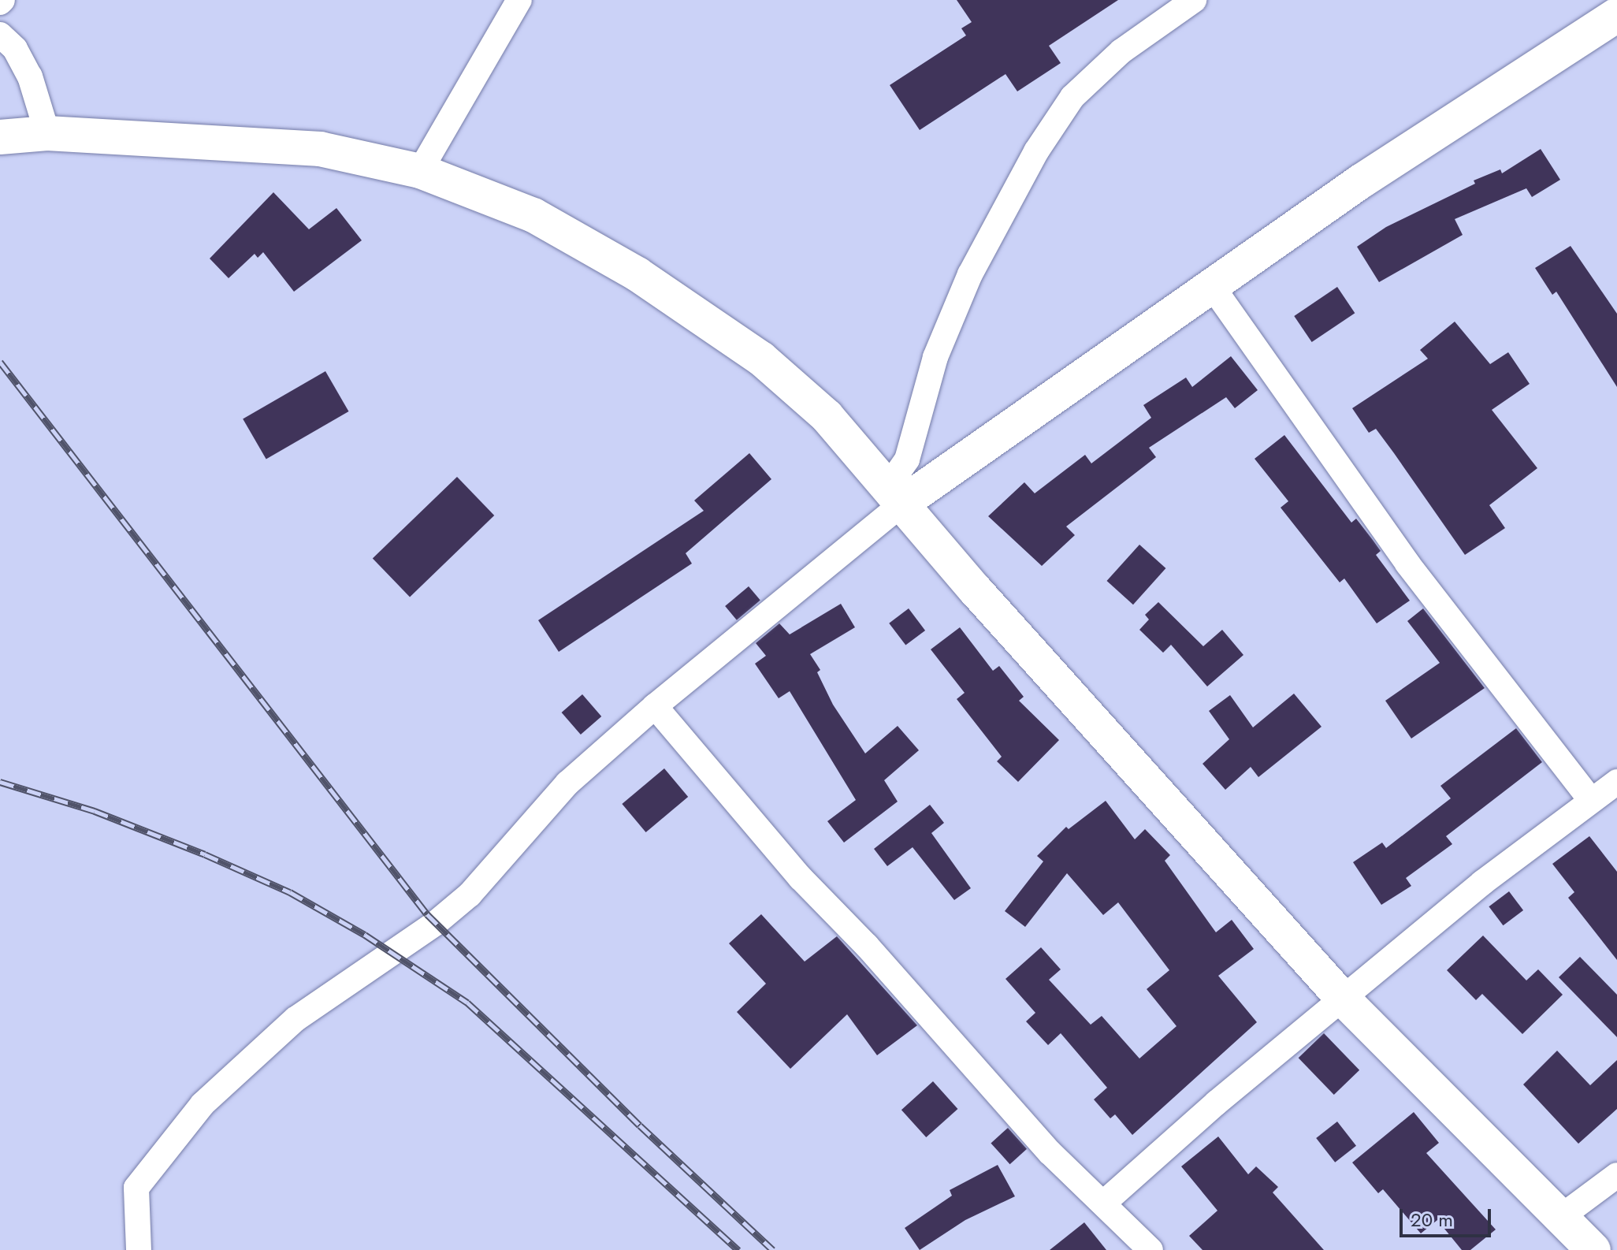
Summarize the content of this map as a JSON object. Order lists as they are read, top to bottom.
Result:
{
  "scale_bar": "20 m"
}
